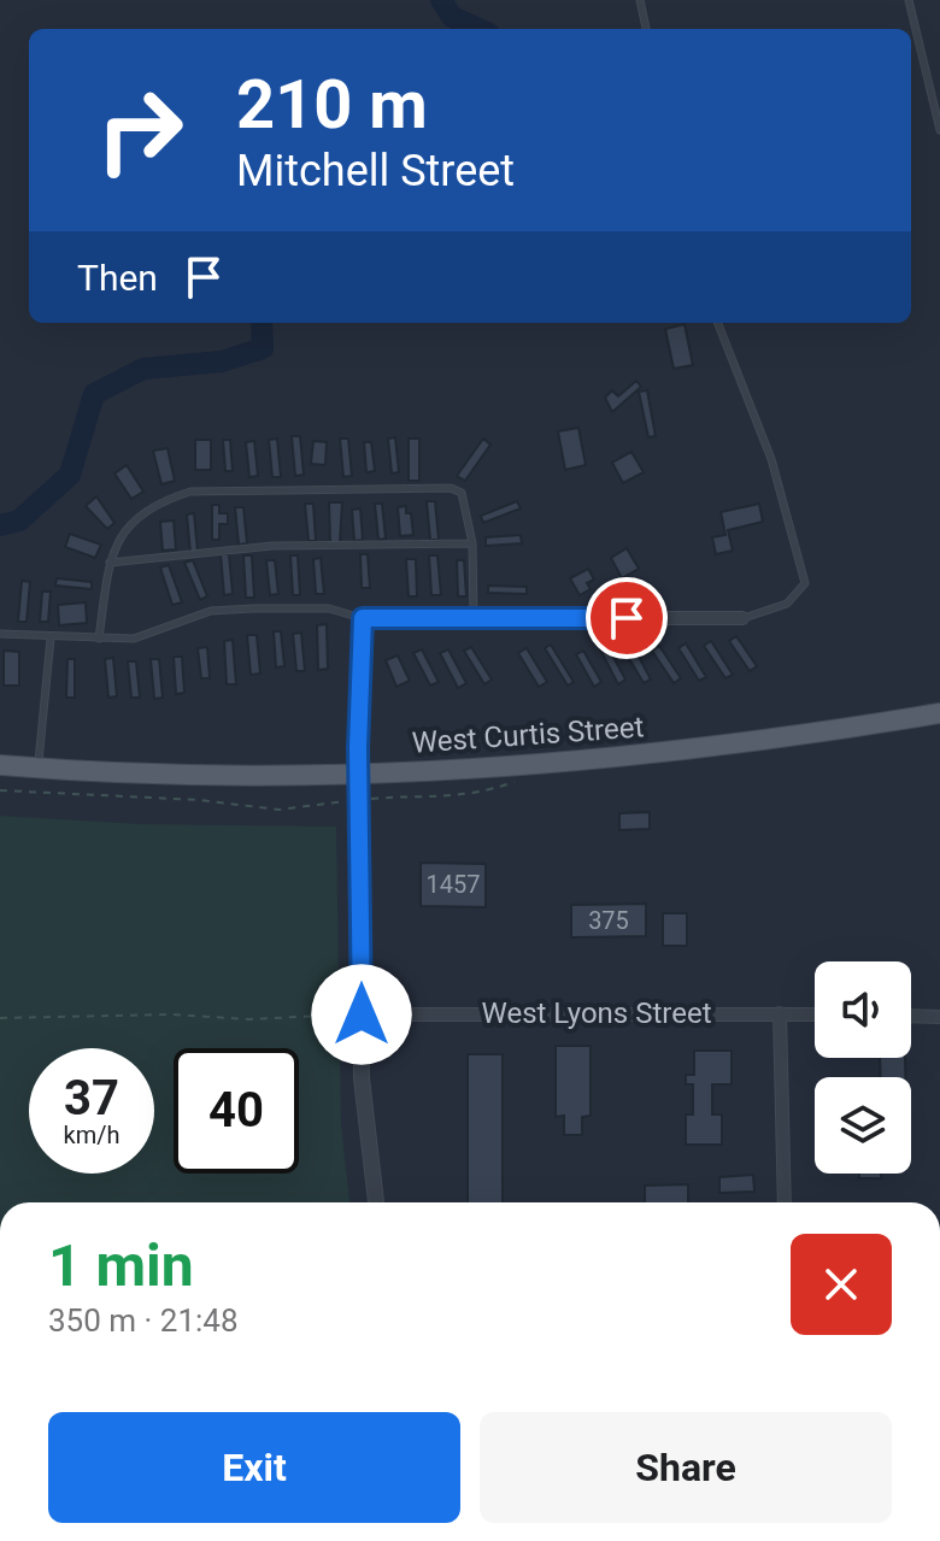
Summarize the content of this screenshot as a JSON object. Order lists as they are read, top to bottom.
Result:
{
  "streets": {
    "main road": ["West Curtis Street"],
    "street": ["West Lyons Street"]
  },
  "house_numbers": ["1457", "375"],
  "page": {
    "turn": ["210 m", "Mitchell Street"],
    "then": "Then",
    "speed": "37 km/h",
    "limit": "40",
    "heading": ["1 min", "350 m · 21:48"],
    "buttons": ["Exit", "Share"]
  }
}
